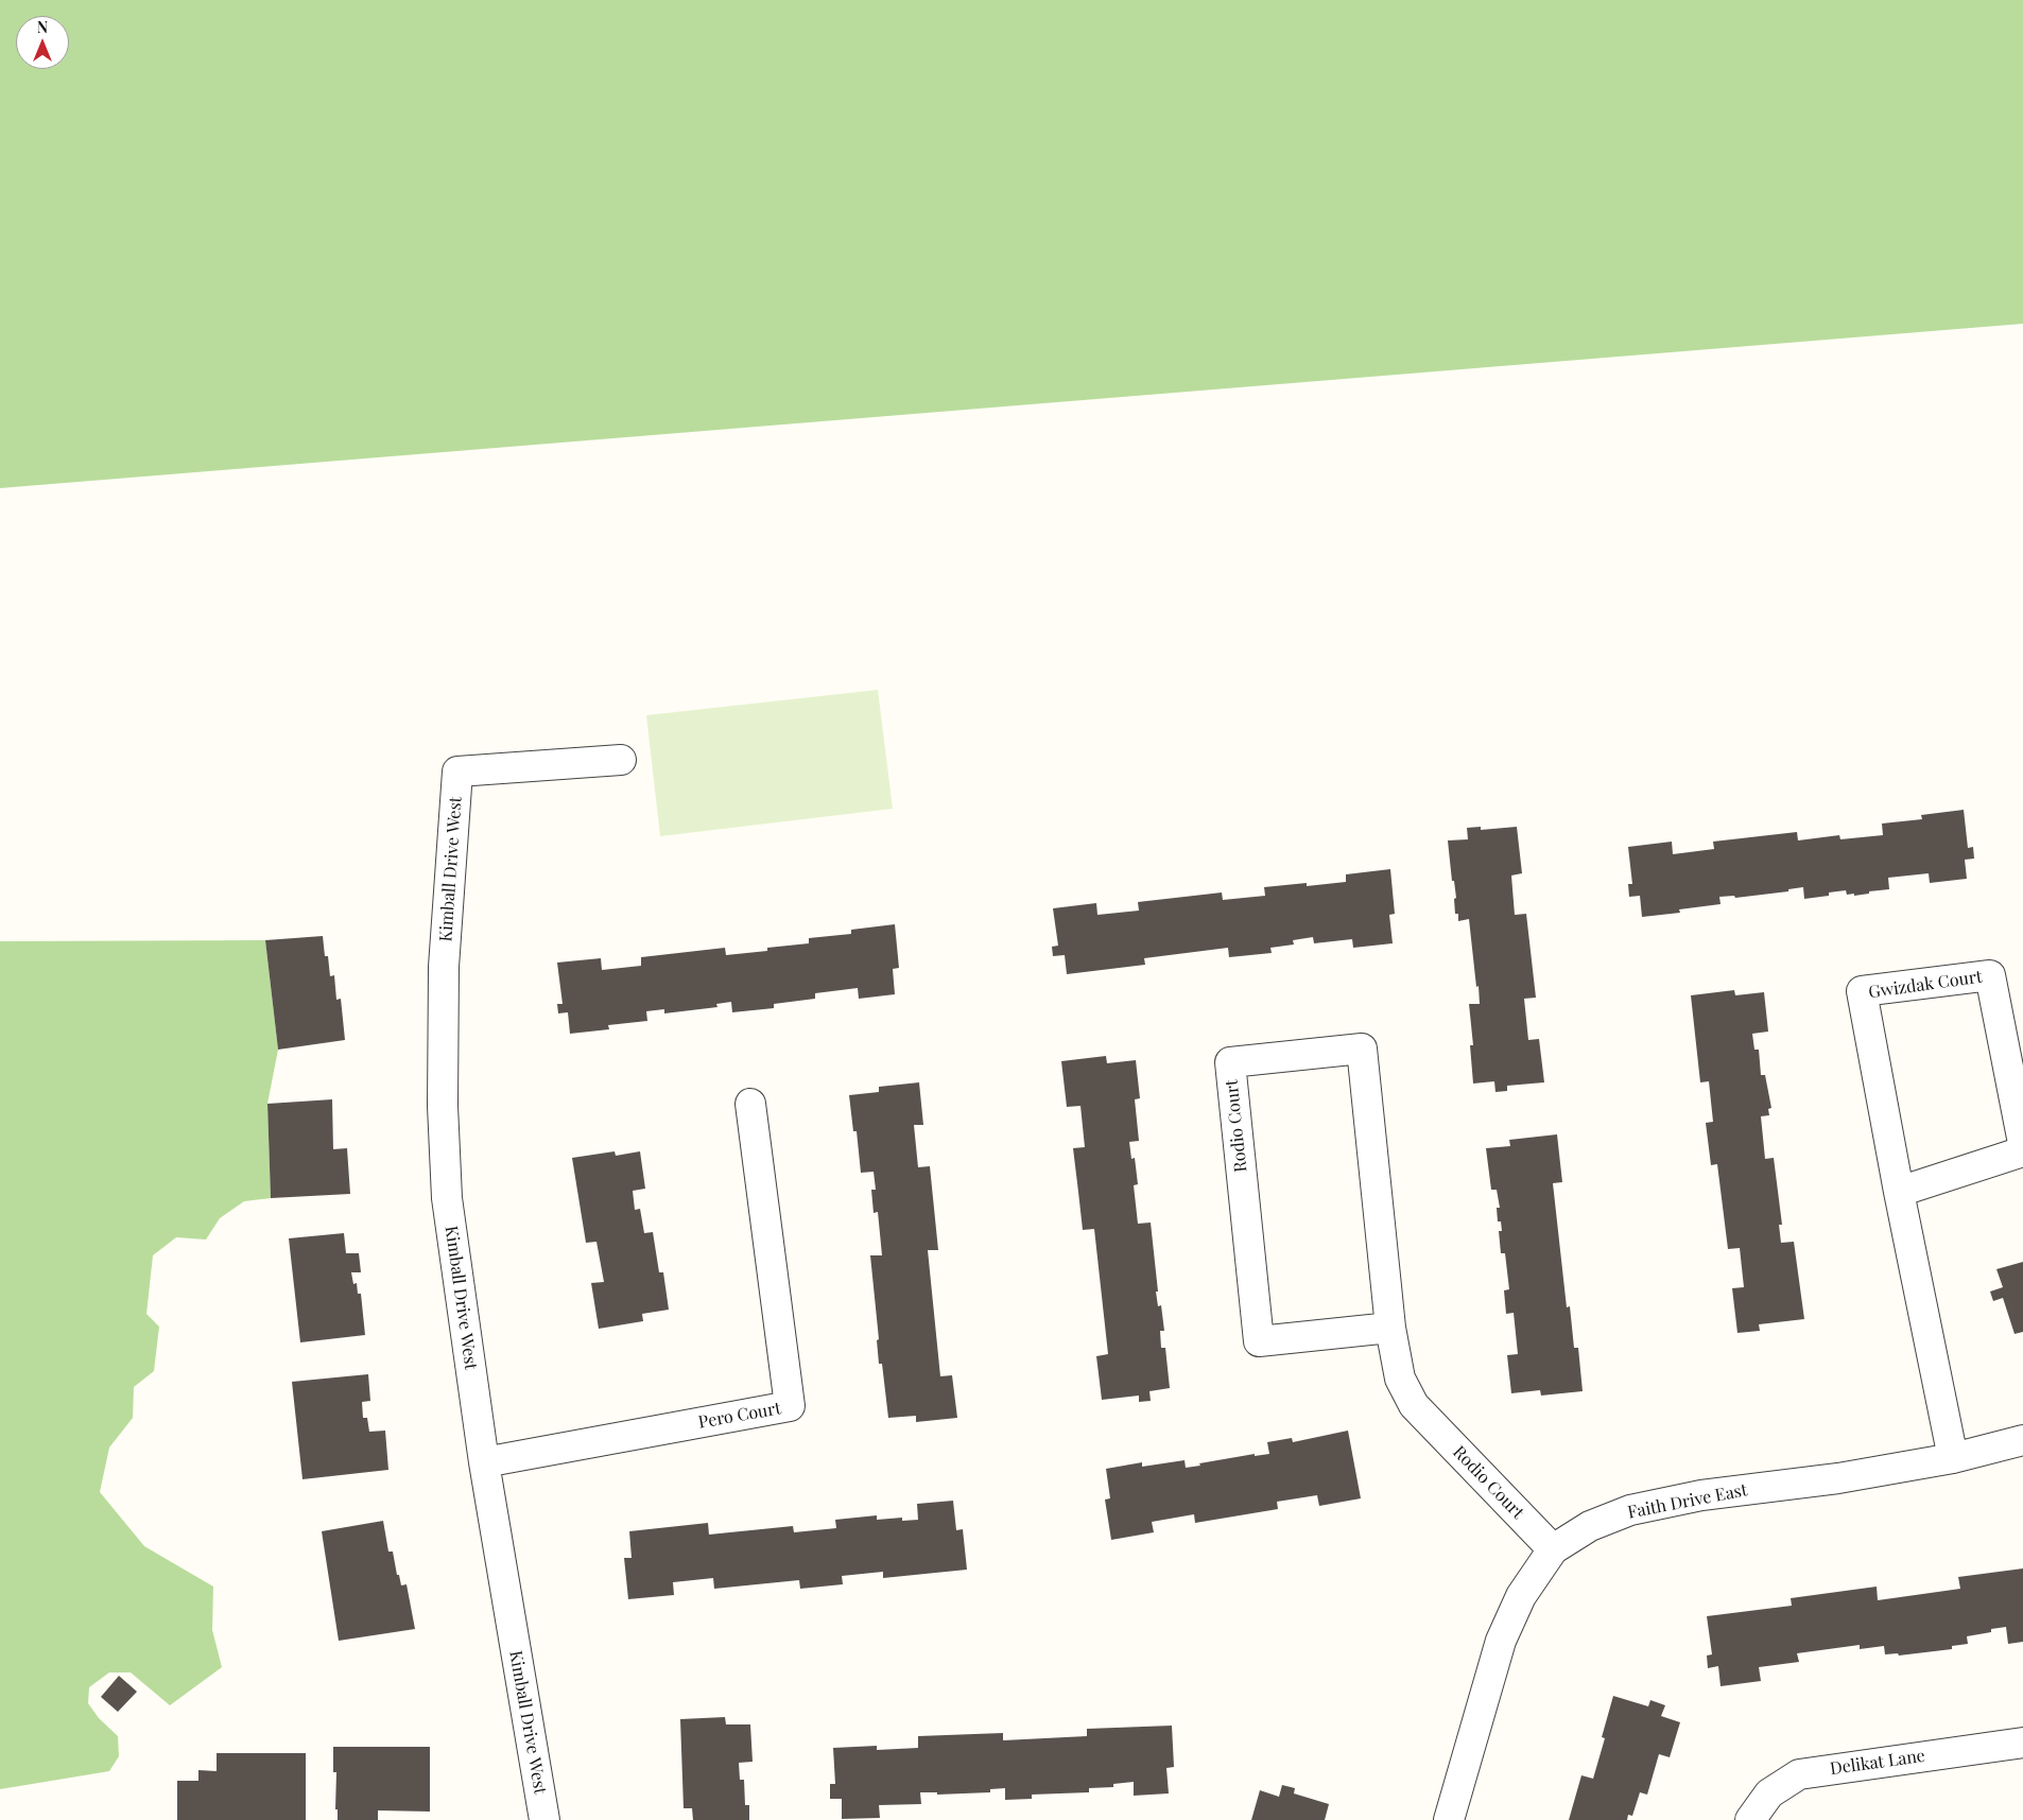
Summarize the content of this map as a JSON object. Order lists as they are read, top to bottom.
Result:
{
  "streets": {
    "street": [
      "Kimball Drive West",
      "Gwizdak Court",
      "Rodio Court",
      "Pero Court",
      "Faith Drive East",
      "Delikat Lane"
    ]
  },
  "crossings": [
    ["Kimball Drive West", "Pero Court"],
    ["Gwizdak Court", "Faith Drive East"],
    ["Rodio Court", "Faith Drive East"]
  ],
  "north": "top"
}
